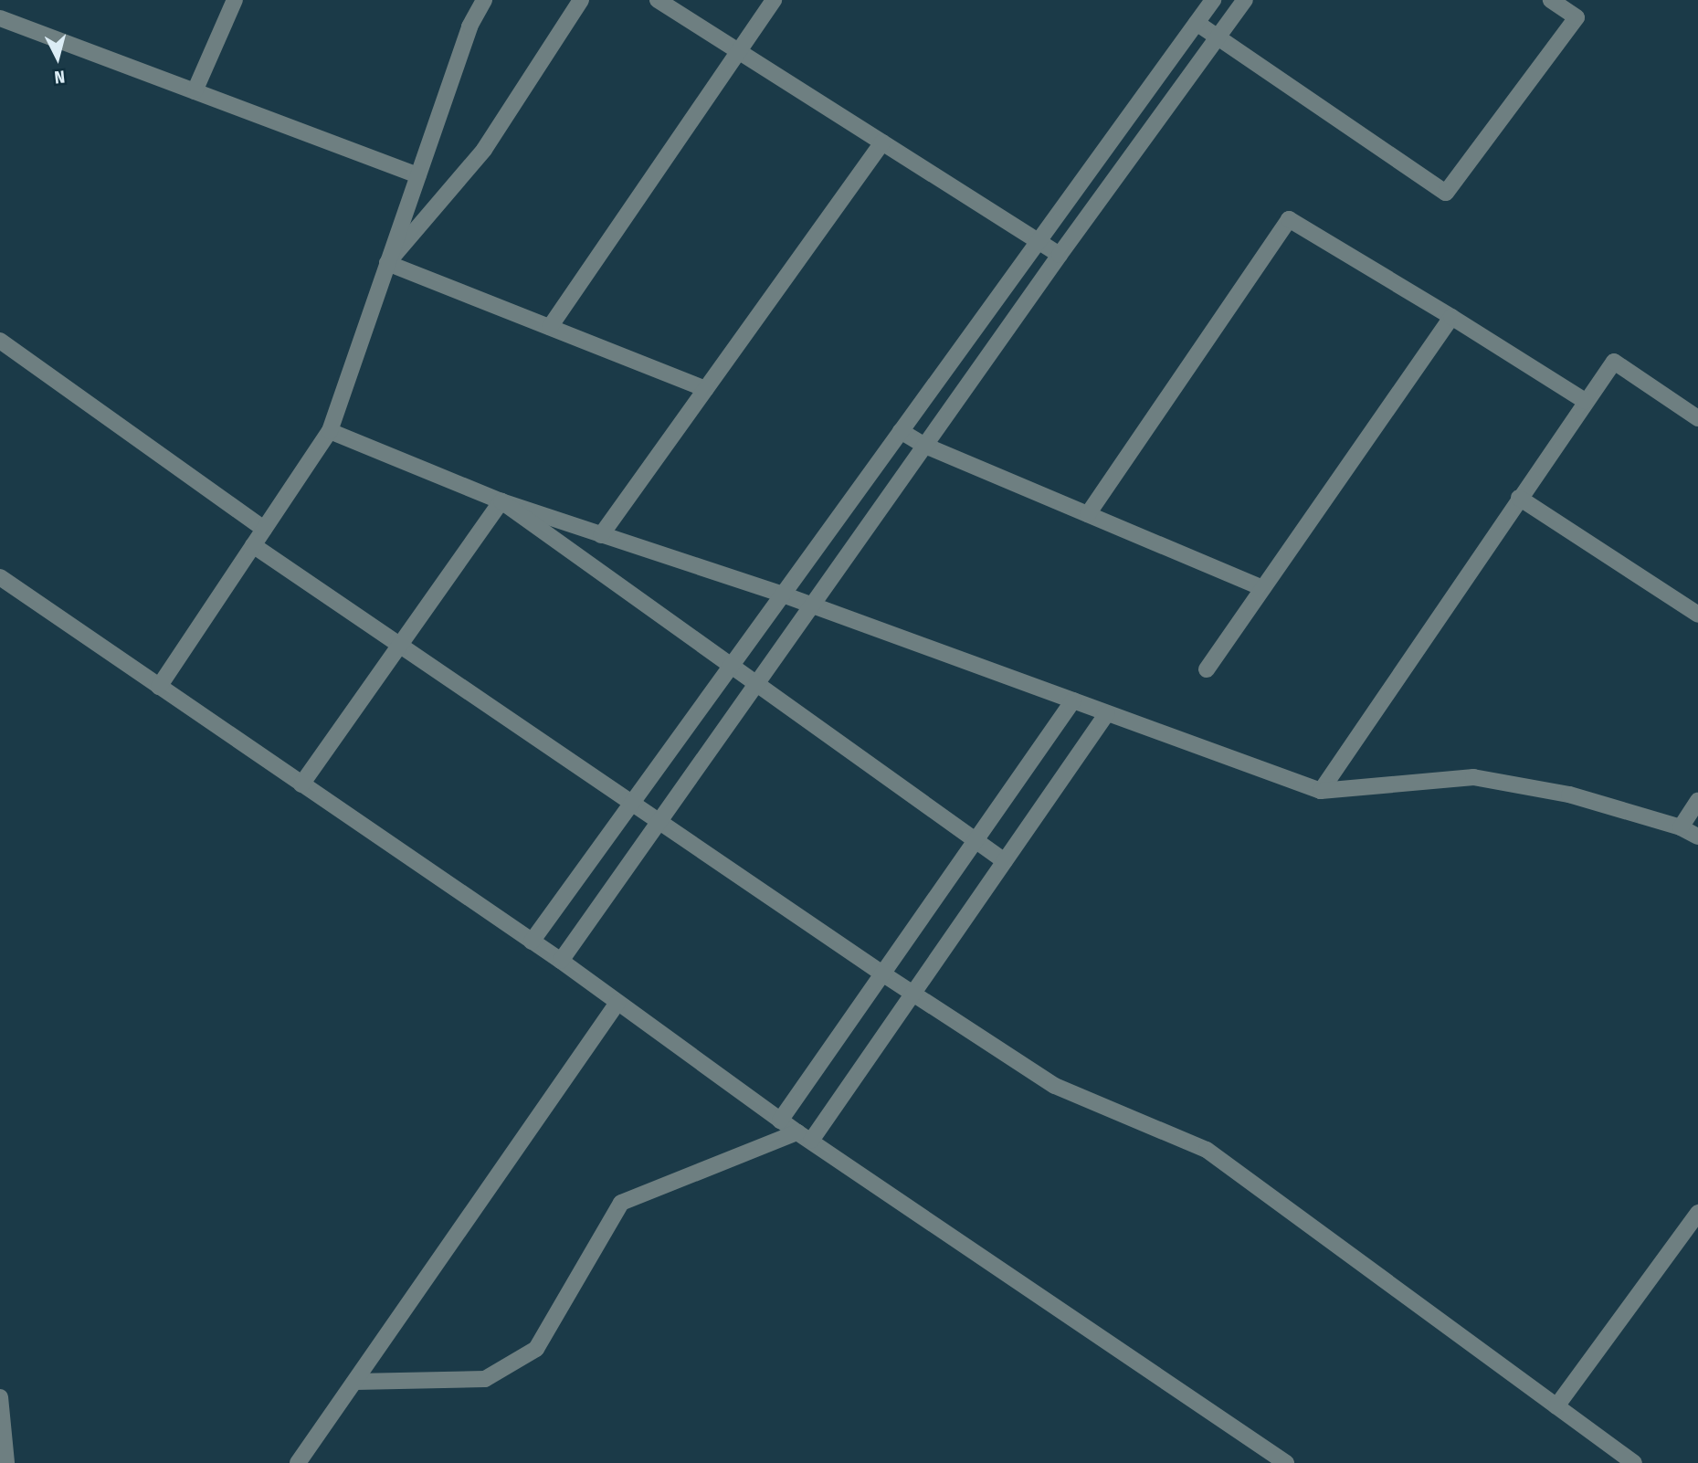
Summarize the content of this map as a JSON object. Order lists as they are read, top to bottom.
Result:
{
  "north": "bottom"
}
